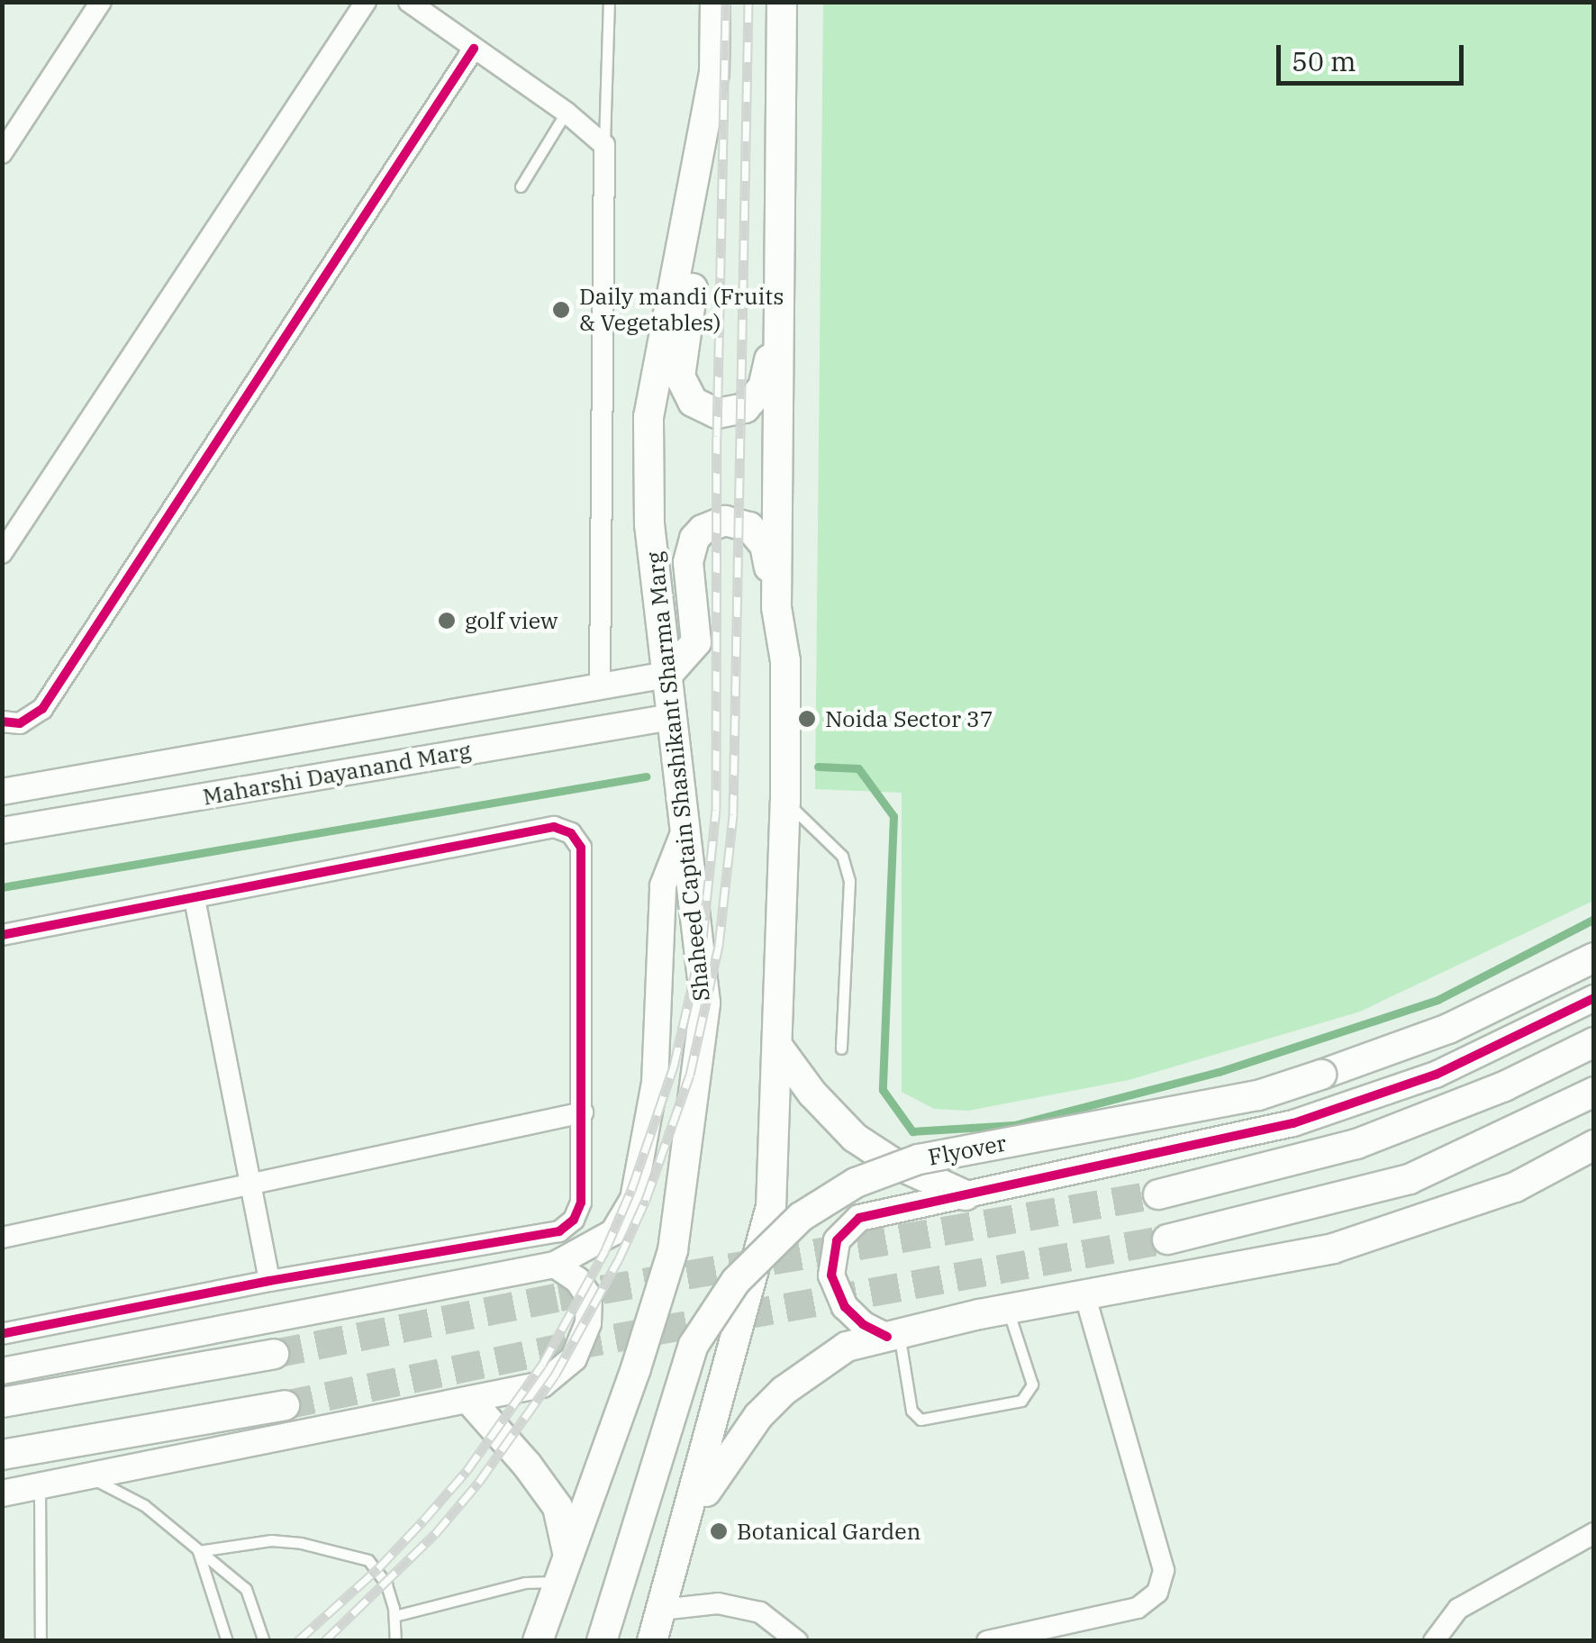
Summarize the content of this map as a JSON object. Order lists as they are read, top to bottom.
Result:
{
  "streets": {
    "main road": ["Shaheed Captain Shashikant Sharma Marg", "Flyover"],
    "street": ["Maharshi Dayanand Marg"]
  },
  "crossings": [
    ["Maharshi Dayanand Marg", "Shaheed Captain Shashikant Sharma Marg"]
  ],
  "places": [
    "Daily mandi (Fruits & Vegetables)",
    "golf view",
    "Noida Sector 37",
    "Botanical Garden"
  ],
  "scale_bar": "50 m"
}
